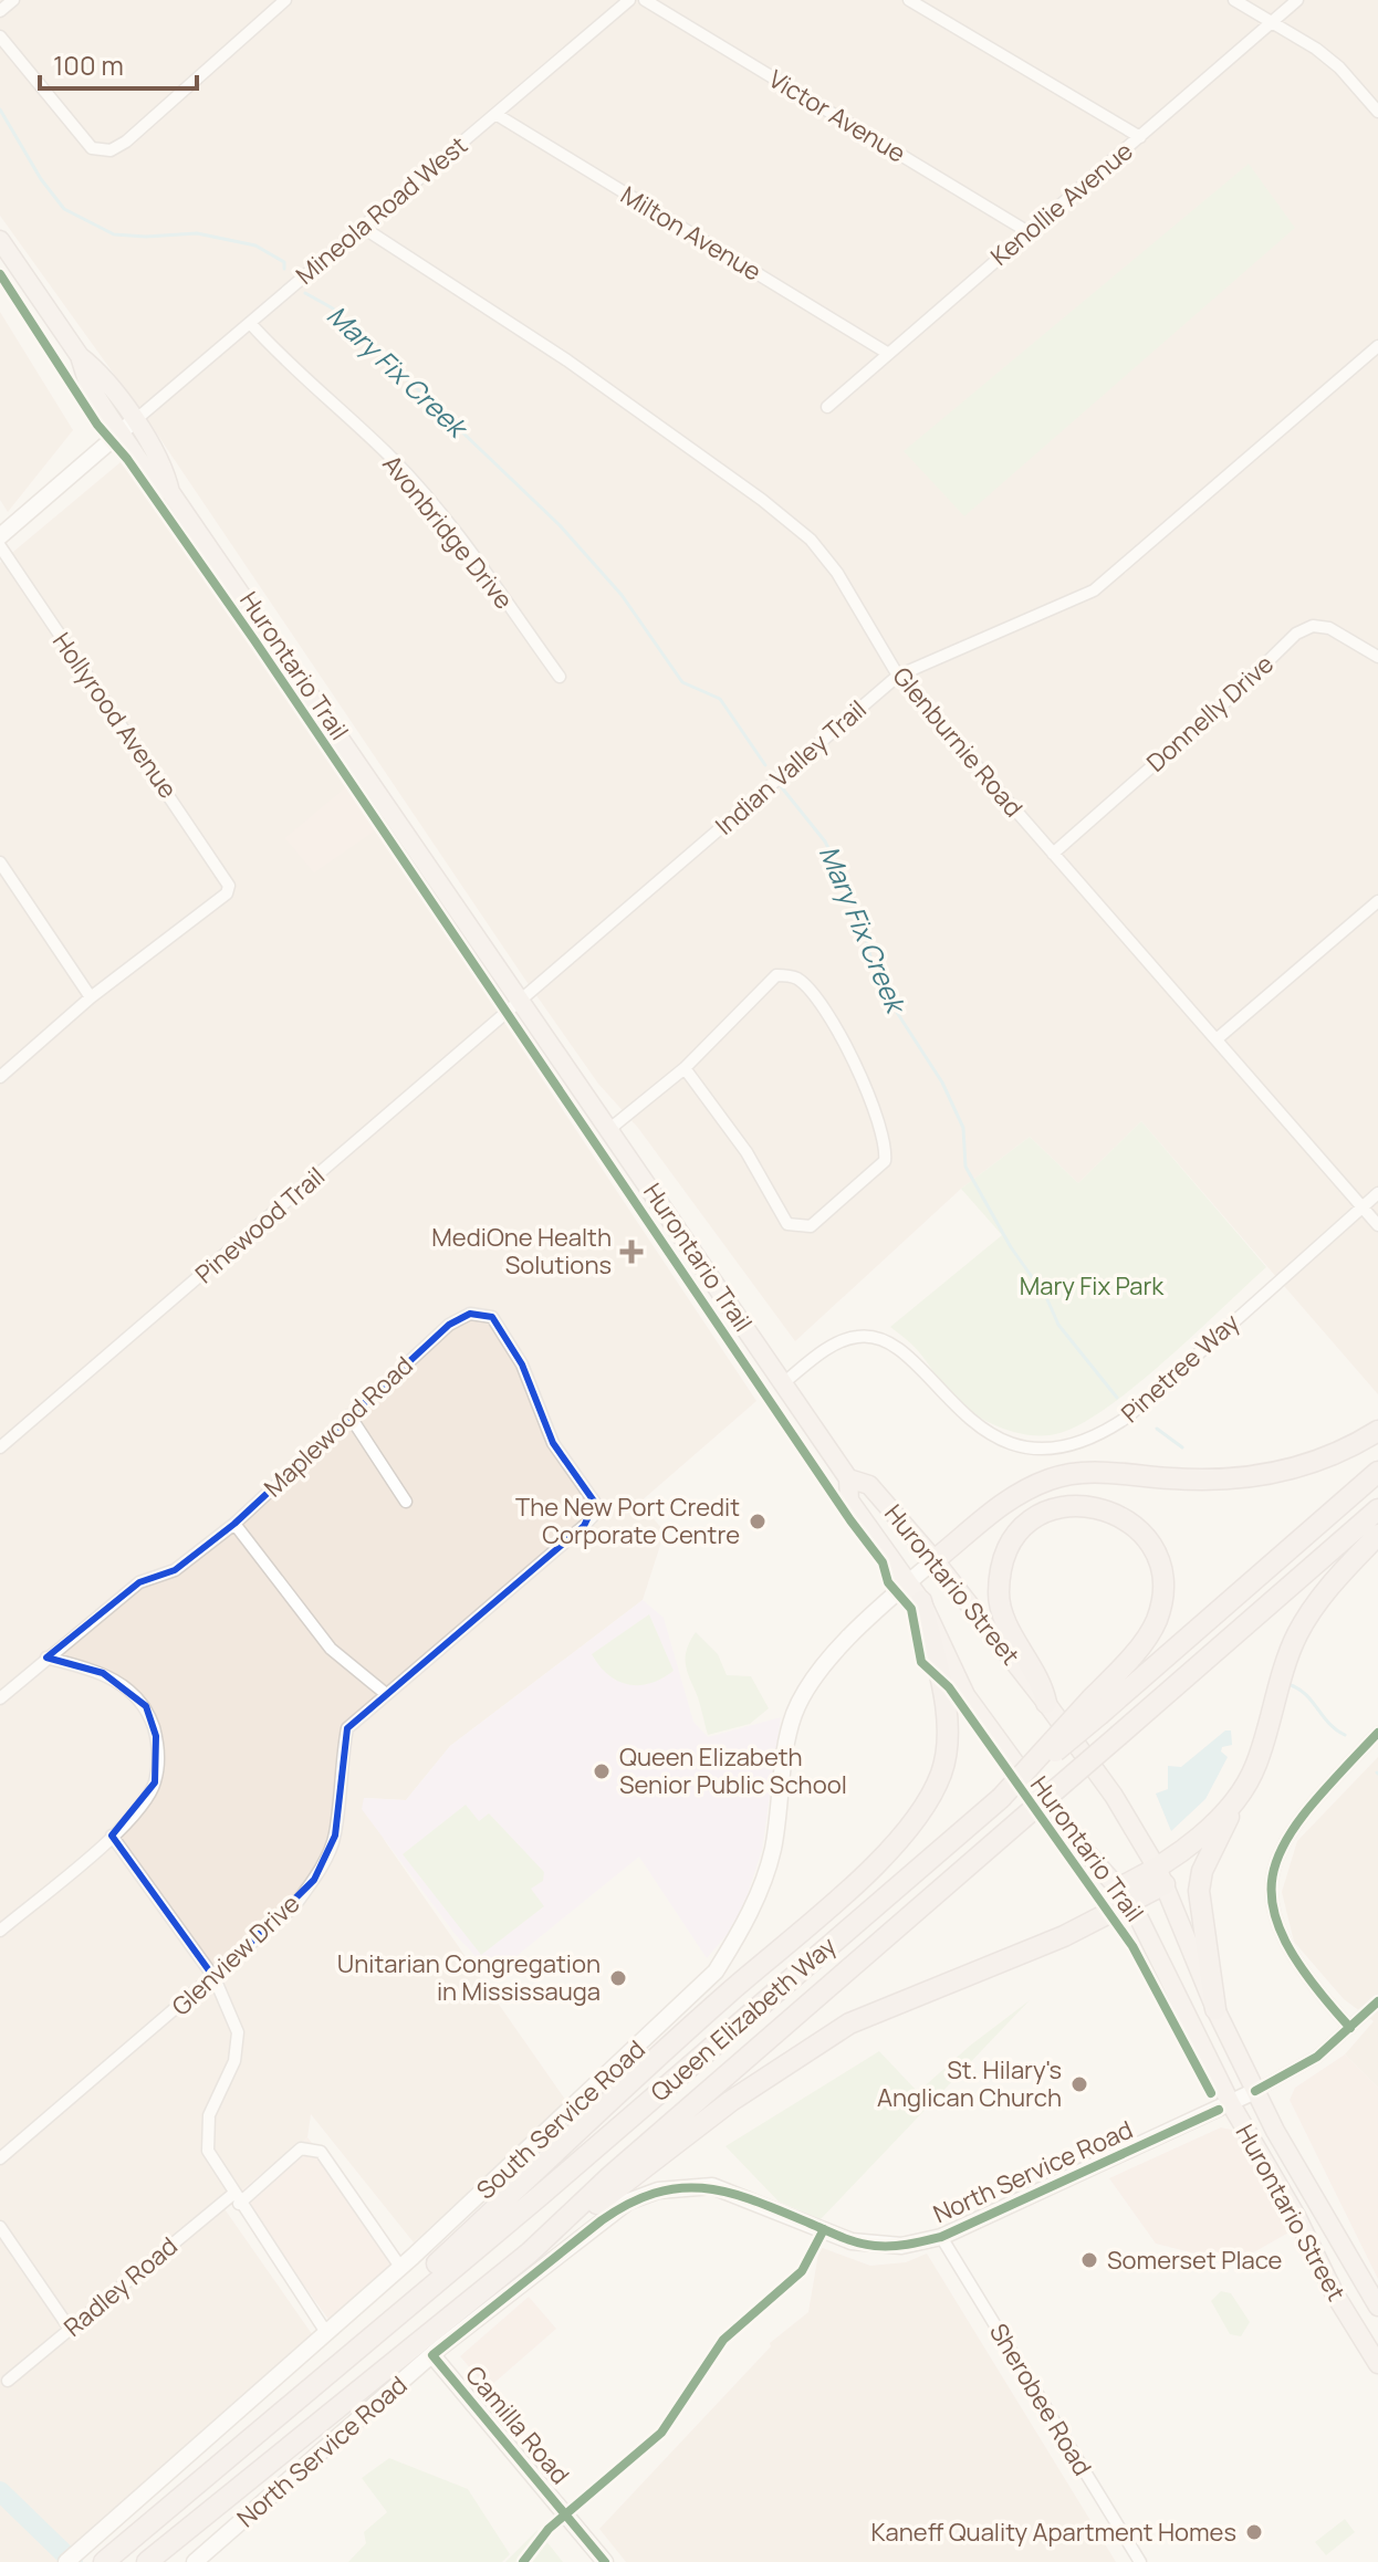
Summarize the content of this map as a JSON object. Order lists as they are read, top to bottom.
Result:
{
  "streets": {
    "highway": ["Queen Elizabeth Way"],
    "main road": ["Hurontario Street"],
    "street": [
      "Victor Avenue",
      "Kenollie Avenue",
      "Mineola Road West",
      "Milton Avenue",
      "Avonbridge Drive",
      "Donnelly Drive",
      "Hollyrood Avenue",
      "Glenburnie Road",
      "Indian Valley Trail",
      "Pinewood Trail",
      "Pinetree Way",
      "Maplewood Road",
      "Glenview Drive",
      "South Service Road",
      "North Service Road",
      "Radley Road",
      "Sherobee Road",
      "Camilla Road"
    ],
    "cycle path": ["Hurontario Trail"]
  },
  "crossings": [
    ["Victor Avenue", "Kenollie Avenue"],
    ["Kenollie Avenue", "Milton Avenue"],
    ["Mineola Road West", "Milton Avenue"],
    ["Mineola Road West", "Avonbridge Drive"],
    ["Mineola Road West", "Glenburnie Road"],
    ["Mineola Road West", "Hurontario Street"],
    ["Donnelly Drive", "Glenburnie Road"],
    ["Glenburnie Road", "Indian Valley Trail"],
    ["Glenburnie Road", "Pinetree Way"],
    ["Indian Valley Trail", "Pinewood Trail"],
    ["Indian Valley Trail", "Hurontario Street"],
    ["Pinewood Trail", "Hurontario Street"],
    ["Pinetree Way", "Hurontario Street"],
    ["Maplewood Road", "Glenview Drive"],
    ["Hurontario Street", "South Service Road"],
    ["Hurontario Street", "North Service Road"],
    ["South Service Road", "Radley Road"],
    ["North Service Road", "Sherobee Road"],
    ["North Service Road", "Camilla Road"]
  ],
  "water": ["Mary Fix Creek"],
  "parks": ["Mary Fix Park"],
  "places": {
    "health": ["MediOne Health Solutions"],
    "other": [
      "The New Port Credit Corporate Centre",
      "Queen Elizabeth Senior Public School",
      "Unitarian Congregation in Mississauga",
      "St. Hilary's Anglican Church",
      "Somerset Place",
      "Kaneff Quality Apartment Homes"
    ]
  },
  "scale_bar": "100 m"
}
